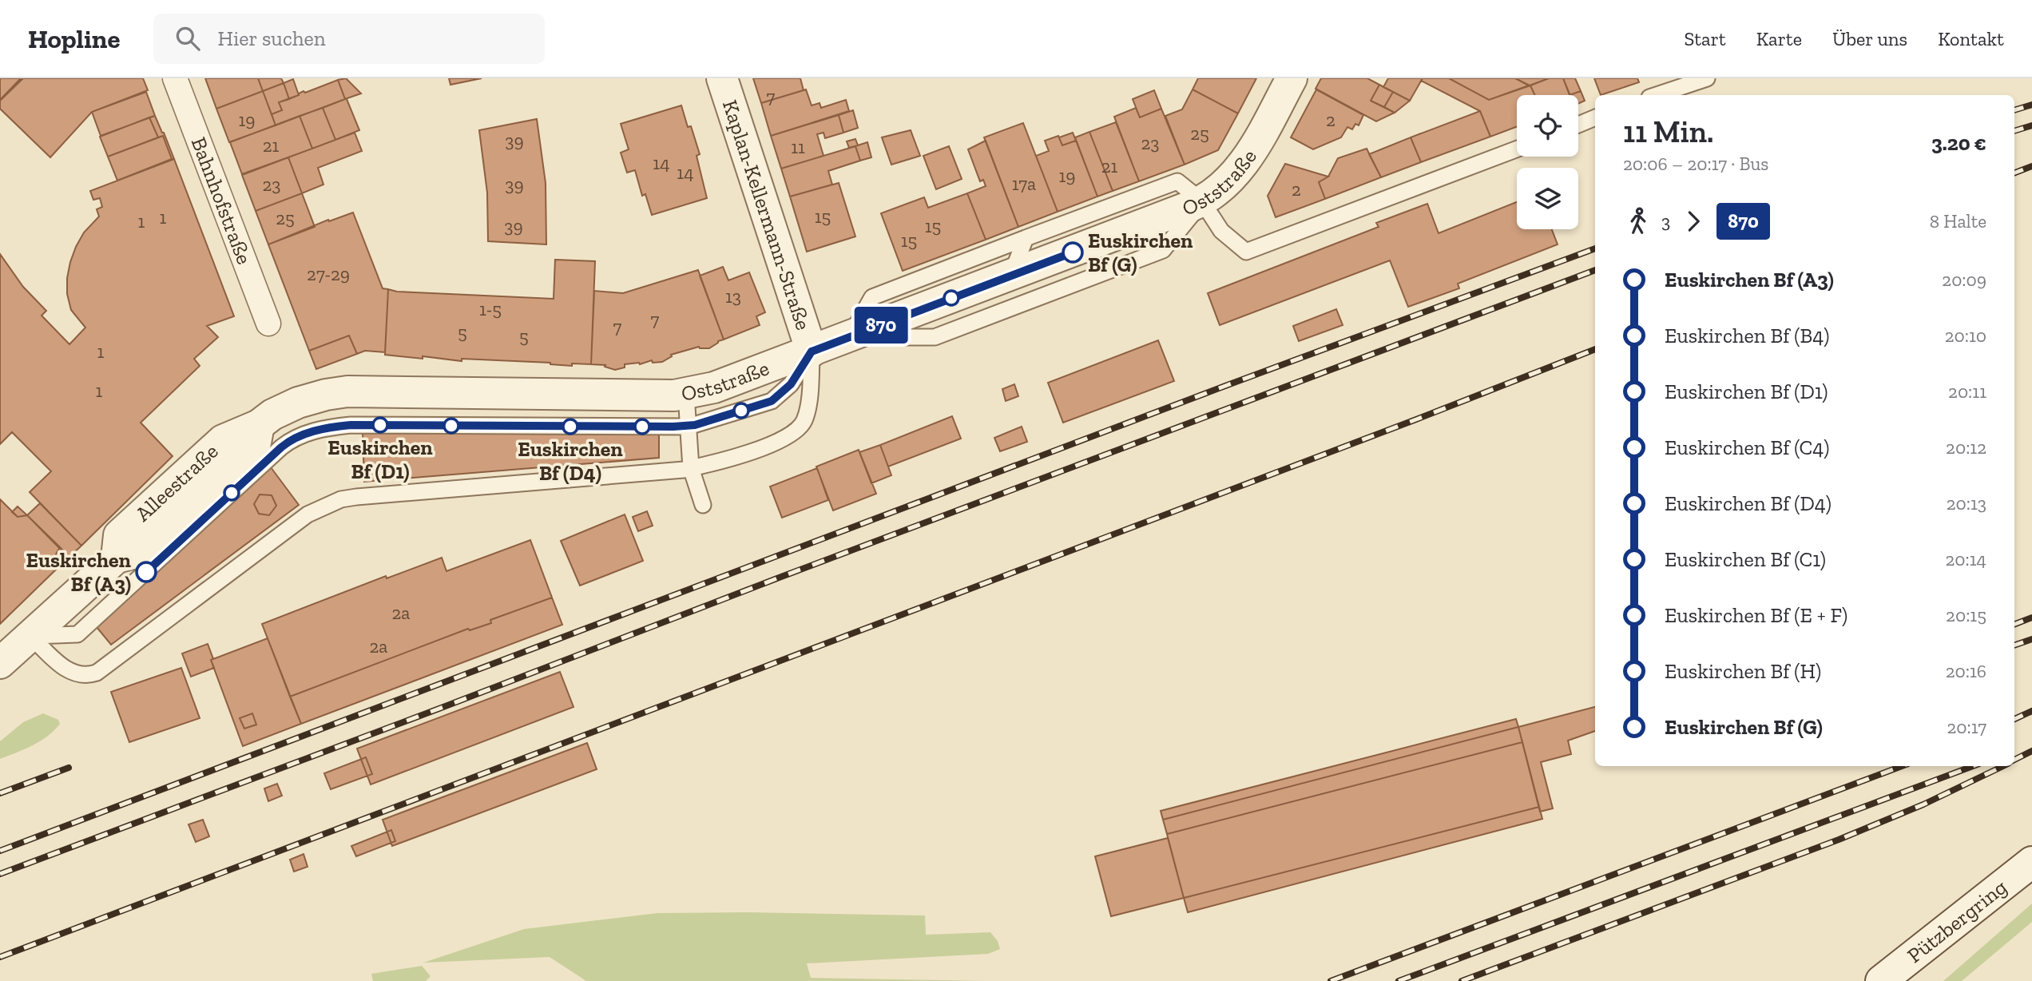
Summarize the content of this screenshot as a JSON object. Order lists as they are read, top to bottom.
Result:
{
  "streets": {
    "street": [
      "Oststraße",
      "Bahnhofstraße",
      "Kaplan-Kellermann-Straße",
      "Alleestraße",
      "Pützbergring"
    ]
  },
  "crossings": [
    ["Oststraße", "Kaplan-Kellermann-Straße"],
    ["Oststraße", "Alleestraße"]
  ],
  "places": [
    "Euskirchen Bf (G)",
    "Euskirchen Bf (D1)",
    "Euskirchen Bf (D4)",
    "Euskirchen Bf (A3)"
  ],
  "lines": ["bus line 870"],
  "house_numbers": [
    "7",
    "19",
    "2",
    "25",
    "39",
    "23",
    "21",
    "11",
    "14",
    "21",
    "14",
    "19",
    "17a",
    "23",
    "39",
    "2",
    "15",
    "1",
    "25",
    "1",
    "39",
    "15",
    "15",
    "27-29",
    "13",
    "1-5",
    "7",
    "7",
    "5",
    "5",
    "1",
    "1",
    "2a",
    "2a"
  ],
  "page": {
    "header": "Hopline",
    "search": "Hier suchen",
    "nav": [
      "Start",
      "Karte",
      "Über uns",
      "Kontakt"
    ],
    "on_map": "870",
    "heading": ["11 Min.", "20:06 – 20:17 · Bus", "3.20 €"],
    "legs": ["3", "870", "8 Halte"],
    "list": [
      {
        "name": "Euskirchen Bf (A3)",
        "value": "20:09"
      },
      {
        "name": "Euskirchen Bf (B4)",
        "value": "20:10"
      },
      {
        "name": "Euskirchen Bf (D1)",
        "value": "20:11"
      },
      {
        "name": "Euskirchen Bf (C4)",
        "value": "20:12"
      },
      {
        "name": "Euskirchen Bf (D4)",
        "value": "20:13"
      },
      {
        "name": "Euskirchen Bf (C1)",
        "value": "20:14"
      },
      {
        "name": "Euskirchen Bf (E + F)",
        "value": "20:15"
      },
      {
        "name": "Euskirchen Bf (H)",
        "value": "20:16"
      },
      {
        "name": "Euskirchen Bf (G)",
        "value": "20:17"
      }
    ]
  }
}
